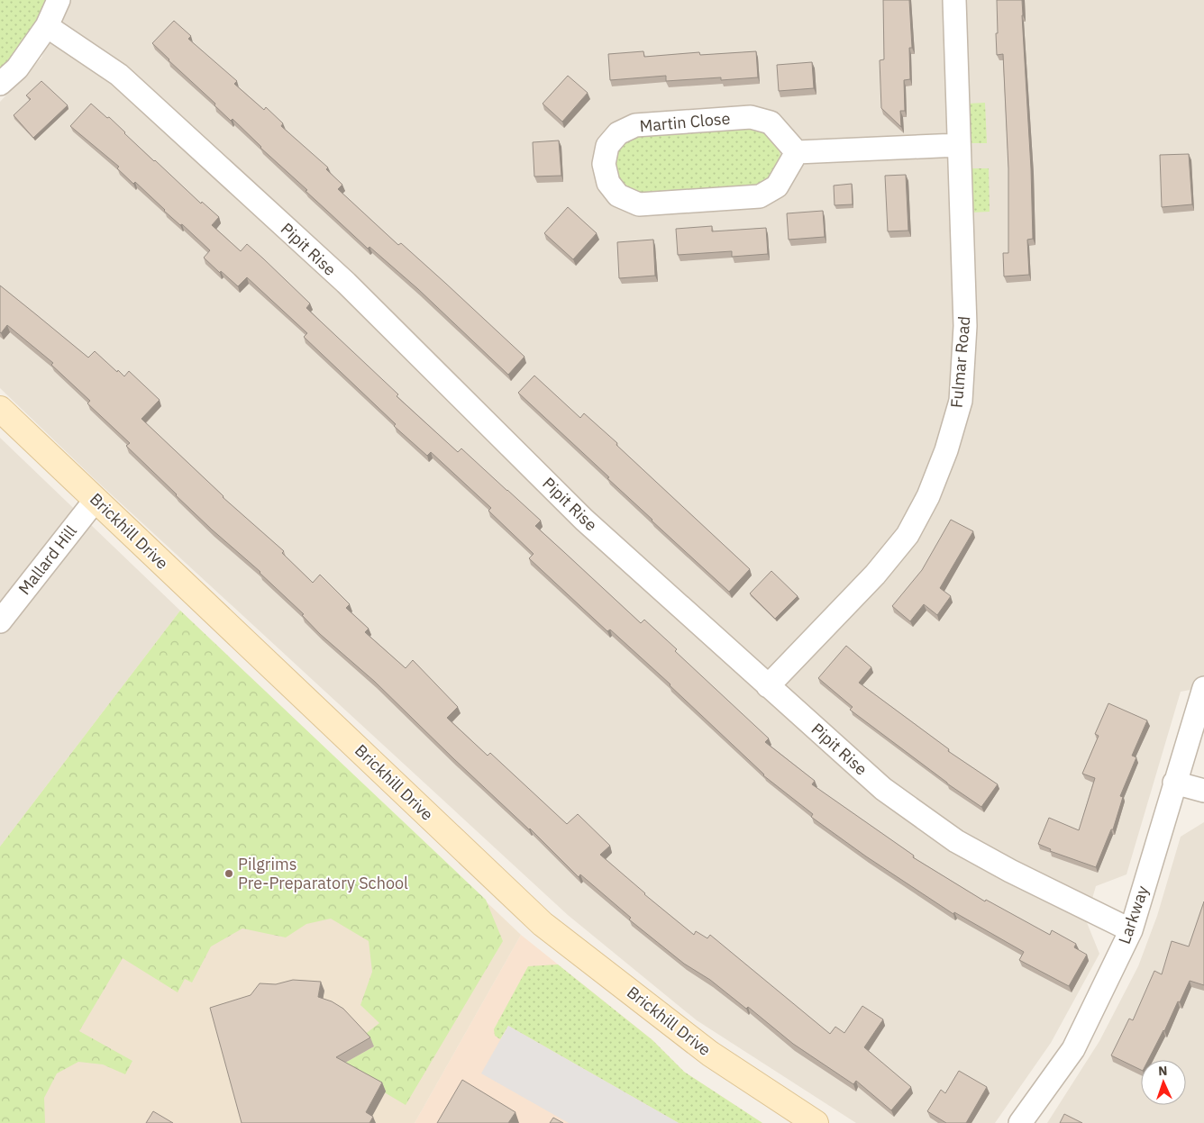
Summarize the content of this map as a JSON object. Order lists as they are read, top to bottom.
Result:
{
  "streets": {
    "street": [
      "Martin Close",
      "Pipit Rise",
      "Fulmar Road",
      "Brickhill Drive",
      "Mallard Hill",
      "Larkway"
    ]
  },
  "crossings": [
    ["Pipit Rise", "Fulmar Road"],
    ["Pipit Rise", "Larkway"],
    ["Brickhill Drive", "Mallard Hill"]
  ],
  "places": ["Pilgrims Pre-Preparatory School"],
  "north": "top"
}
